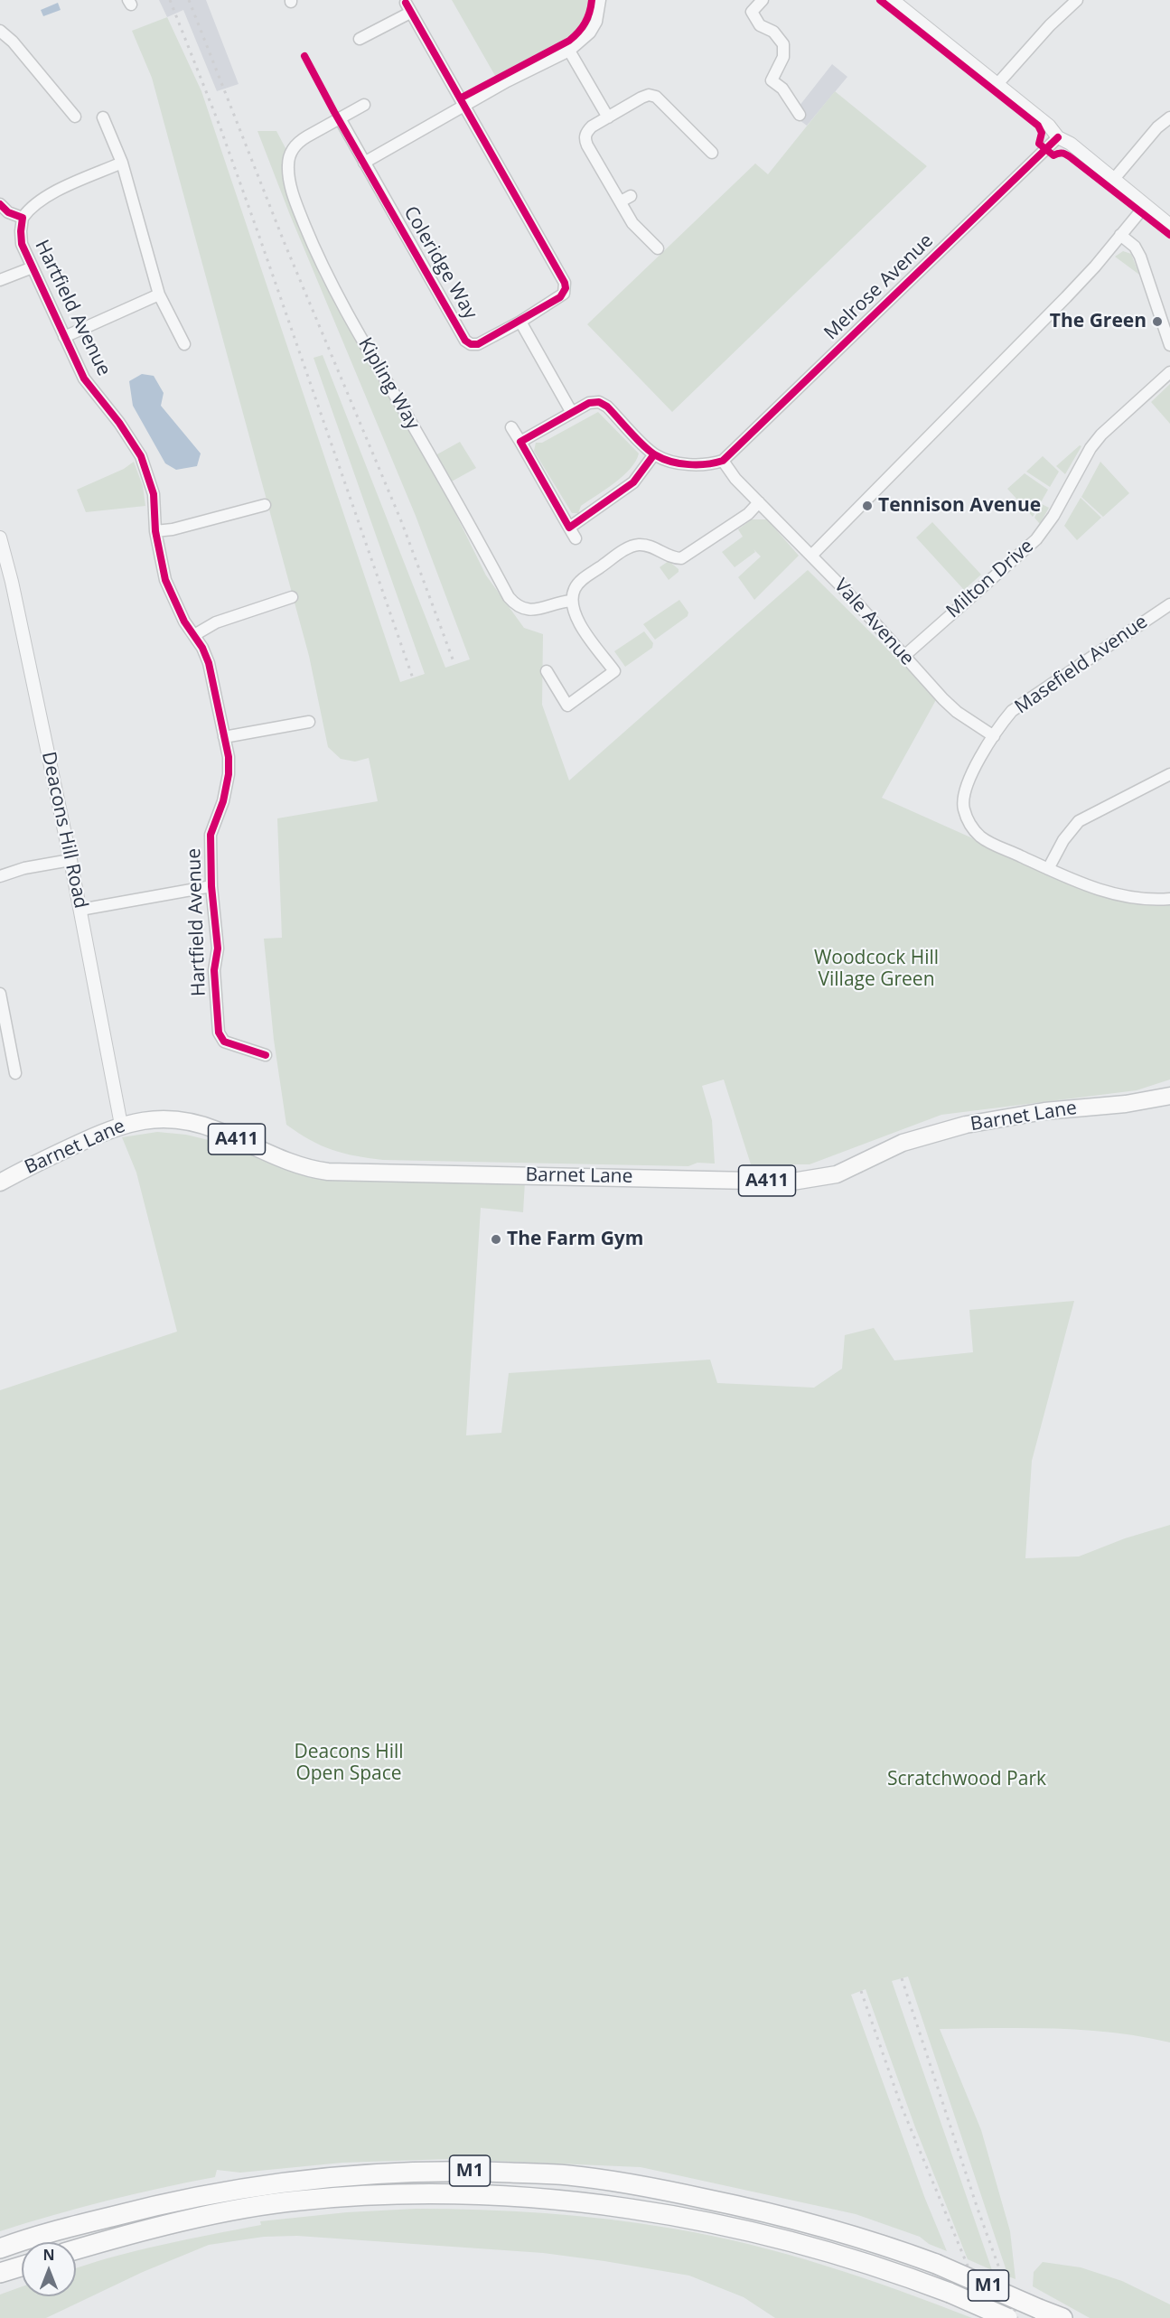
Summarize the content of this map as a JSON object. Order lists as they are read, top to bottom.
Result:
{
  "streets": {
    "highway": ["M1"],
    "main road": ["Barnet Lane", "A411"],
    "street": [
      "Coleridge Way",
      "Melrose Avenue",
      "Hartfield Avenue",
      "Kipling Way",
      "Milton Drive",
      "Vale Avenue",
      "Masefield Avenue",
      "Deacons Hill Road"
    ]
  },
  "crossings": [
    ["Coleridge Way", "Kipling Way"],
    ["Milton Drive", "Vale Avenue"],
    ["Vale Avenue", "Masefield Avenue"],
    ["Deacons Hill Road", "Barnet Lane"]
  ],
  "parks": ["Woodcock Hill Village Green", "Deacons Hill Open Space", "Scratchwood Park"],
  "places": ["The Green", "Tennison Avenue", "The Farm Gym"],
  "north": "top"
}
